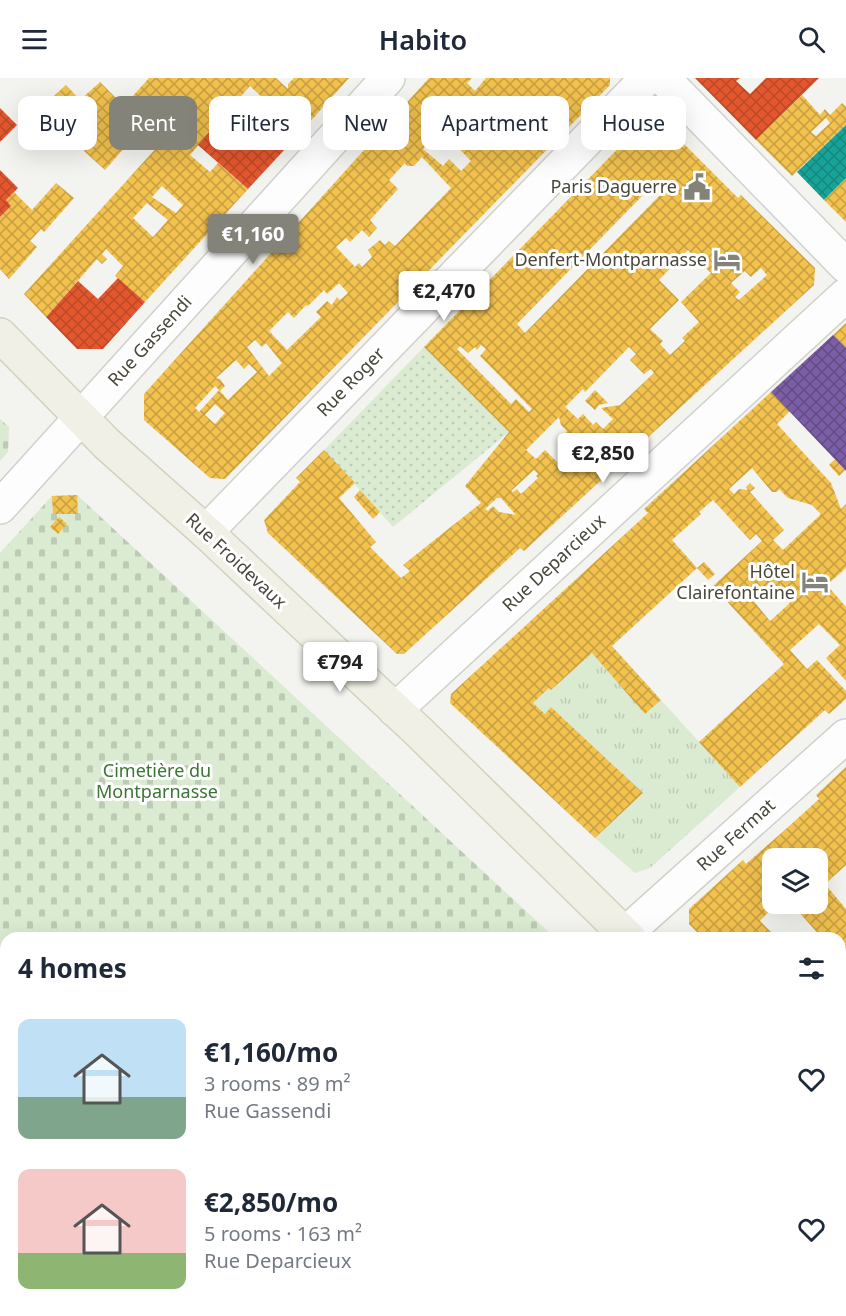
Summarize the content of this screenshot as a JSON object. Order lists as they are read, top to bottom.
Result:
{
  "streets": {
    "main road": ["Rue Froidevaux"],
    "street": [
      "Rue Gassendi",
      "Rue Roger",
      "Rue Deparcieux",
      "Rue Fermat"
    ]
  },
  "crossings": [
    ["Rue Gassendi", "Rue Froidevaux"],
    ["Rue Roger", "Rue Froidevaux"],
    ["Rue Froidevaux", "Rue Deparcieux"]
  ],
  "parks": ["Cimetière du Montparnasse"],
  "places": {
    "public building": ["Paris Daguerre"],
    "hotel": ["Denfert-Montparnasse", "Hôtel Clairefontaine"]
  },
  "page": {
    "header": "Habito",
    "chip": [
      "Buy",
      "Rent",
      "Filters",
      "New",
      "Apartment",
      "House"
    ],
    "price": [
      "€1,160",
      "€2,470",
      "€2,850",
      "€794"
    ],
    "heading": "4 homes",
    "list": [
      {
        "name": "€1,160/mo",
        "note": "3 rooms · 89 m² · Rue Gassendi"
      },
      {
        "name": "€2,850/mo",
        "note": "5 rooms · 163 m² · Rue Deparcieux"
      }
    ]
  }
}
